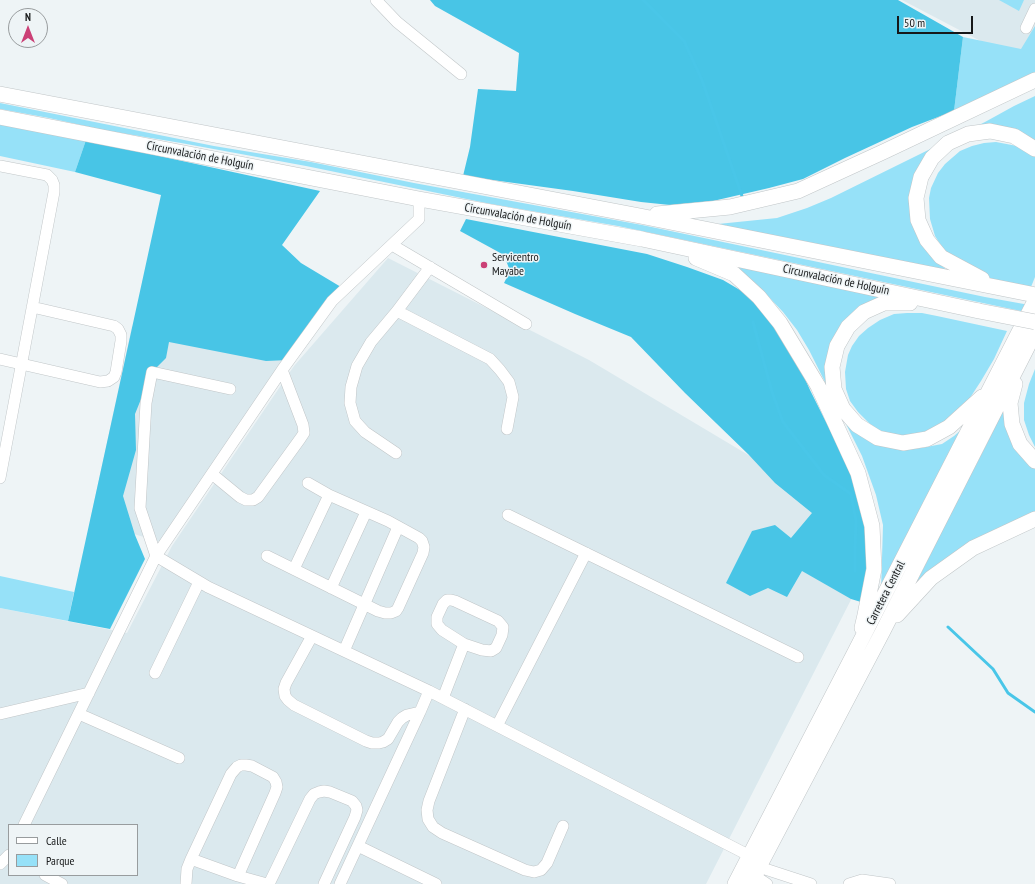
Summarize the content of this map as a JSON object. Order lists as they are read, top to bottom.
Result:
{
  "streets": {
    "highway": ["Circunvalación de Holguín", "Carretera Central"]
  },
  "places": ["Servicentro Mayabe"],
  "legend": ["Calle", "Parque"],
  "scale_bar": "50 m",
  "north": "top"
}
